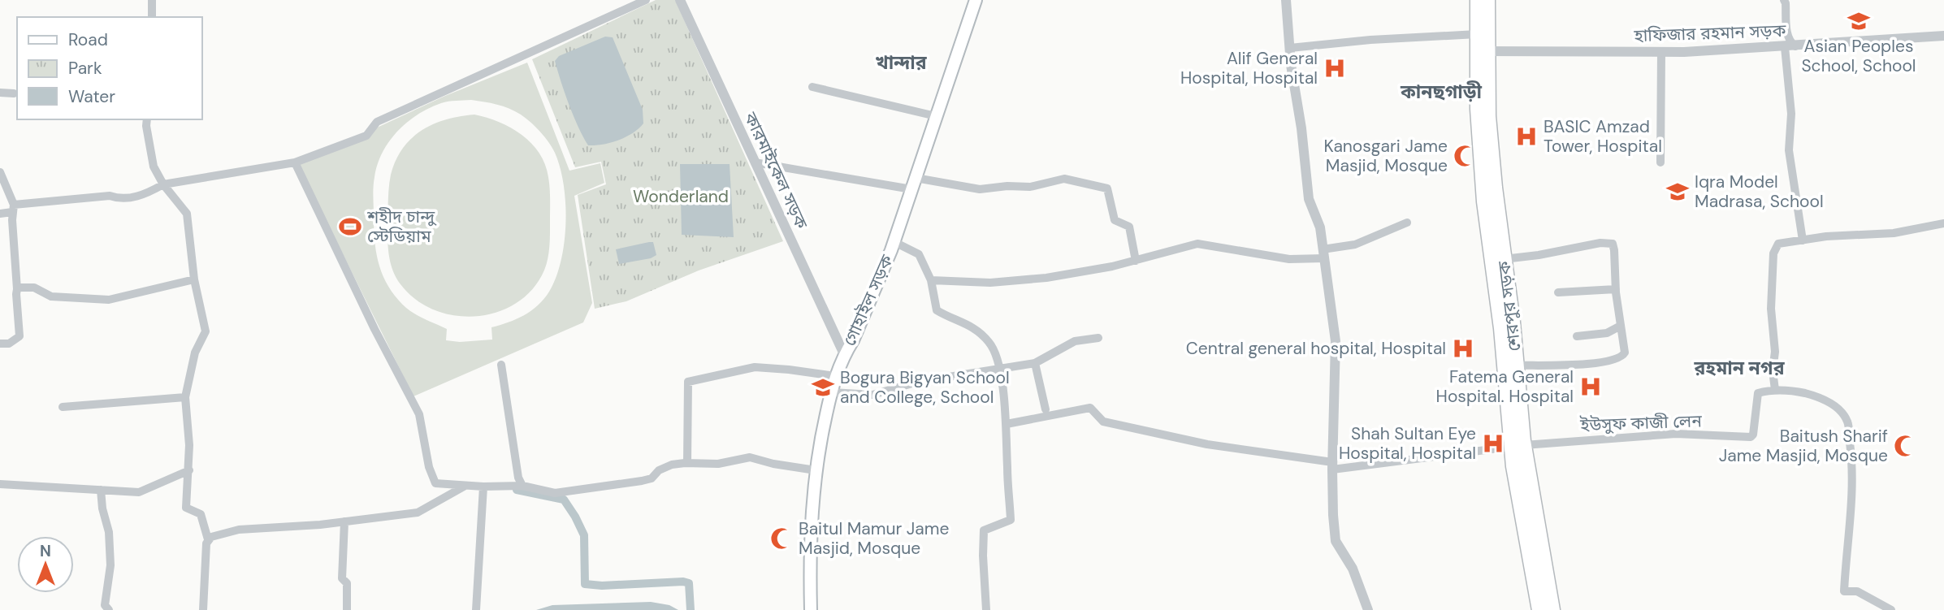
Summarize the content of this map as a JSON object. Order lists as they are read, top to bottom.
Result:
{
  "streets": {
    "highway": ["শেরপুর সড়ক"],
    "main road": ["গোহাইল সড়ক"],
    "street": ["হাফিজার রহমান সড়ক", "কারমাইকেল সড়ক", "ইউসুফ কাজী লেন"]
  },
  "crossings": [
    ["হাফিজার রহমান সড়ক", "শেরপুর সড়ক"],
    ["কারমাইকেল সড়ক", "গোহাইল সড়ক"],
    ["শেরপুর সড়ক", "ইউসুফ কাজী লেন"]
  ],
  "districts": ["খান্দার", "কানছগাড়ী", "রহমান নগর"],
  "parks": ["Wonderland"],
  "places": {
    "school or university": ["Asian Peoples School, School", "Iqra Model Madrasa, School", "Bogura Bigyan School and College, School"],
    "hospital": [
      "Alif General Hospital, Hospital",
      "BASIC Amzad Tower, Hospital",
      "Central general hospital, Hospital",
      "Fatema General Hospital. Hospital",
      "Shah Sultan Eye Hospital, Hospital"
    ],
    "mosque": ["Kanosgari Jame Masjid, Mosque", "Baitush Sharif Jame Masjid, Mosque", "Baitul Mamur Jame Masjid, Mosque"],
    "sports": ["শহীদ চান্দু স্টেডিয়াম"]
  },
  "legend": ["Road", "Park", "Water"],
  "north": "top"
}
